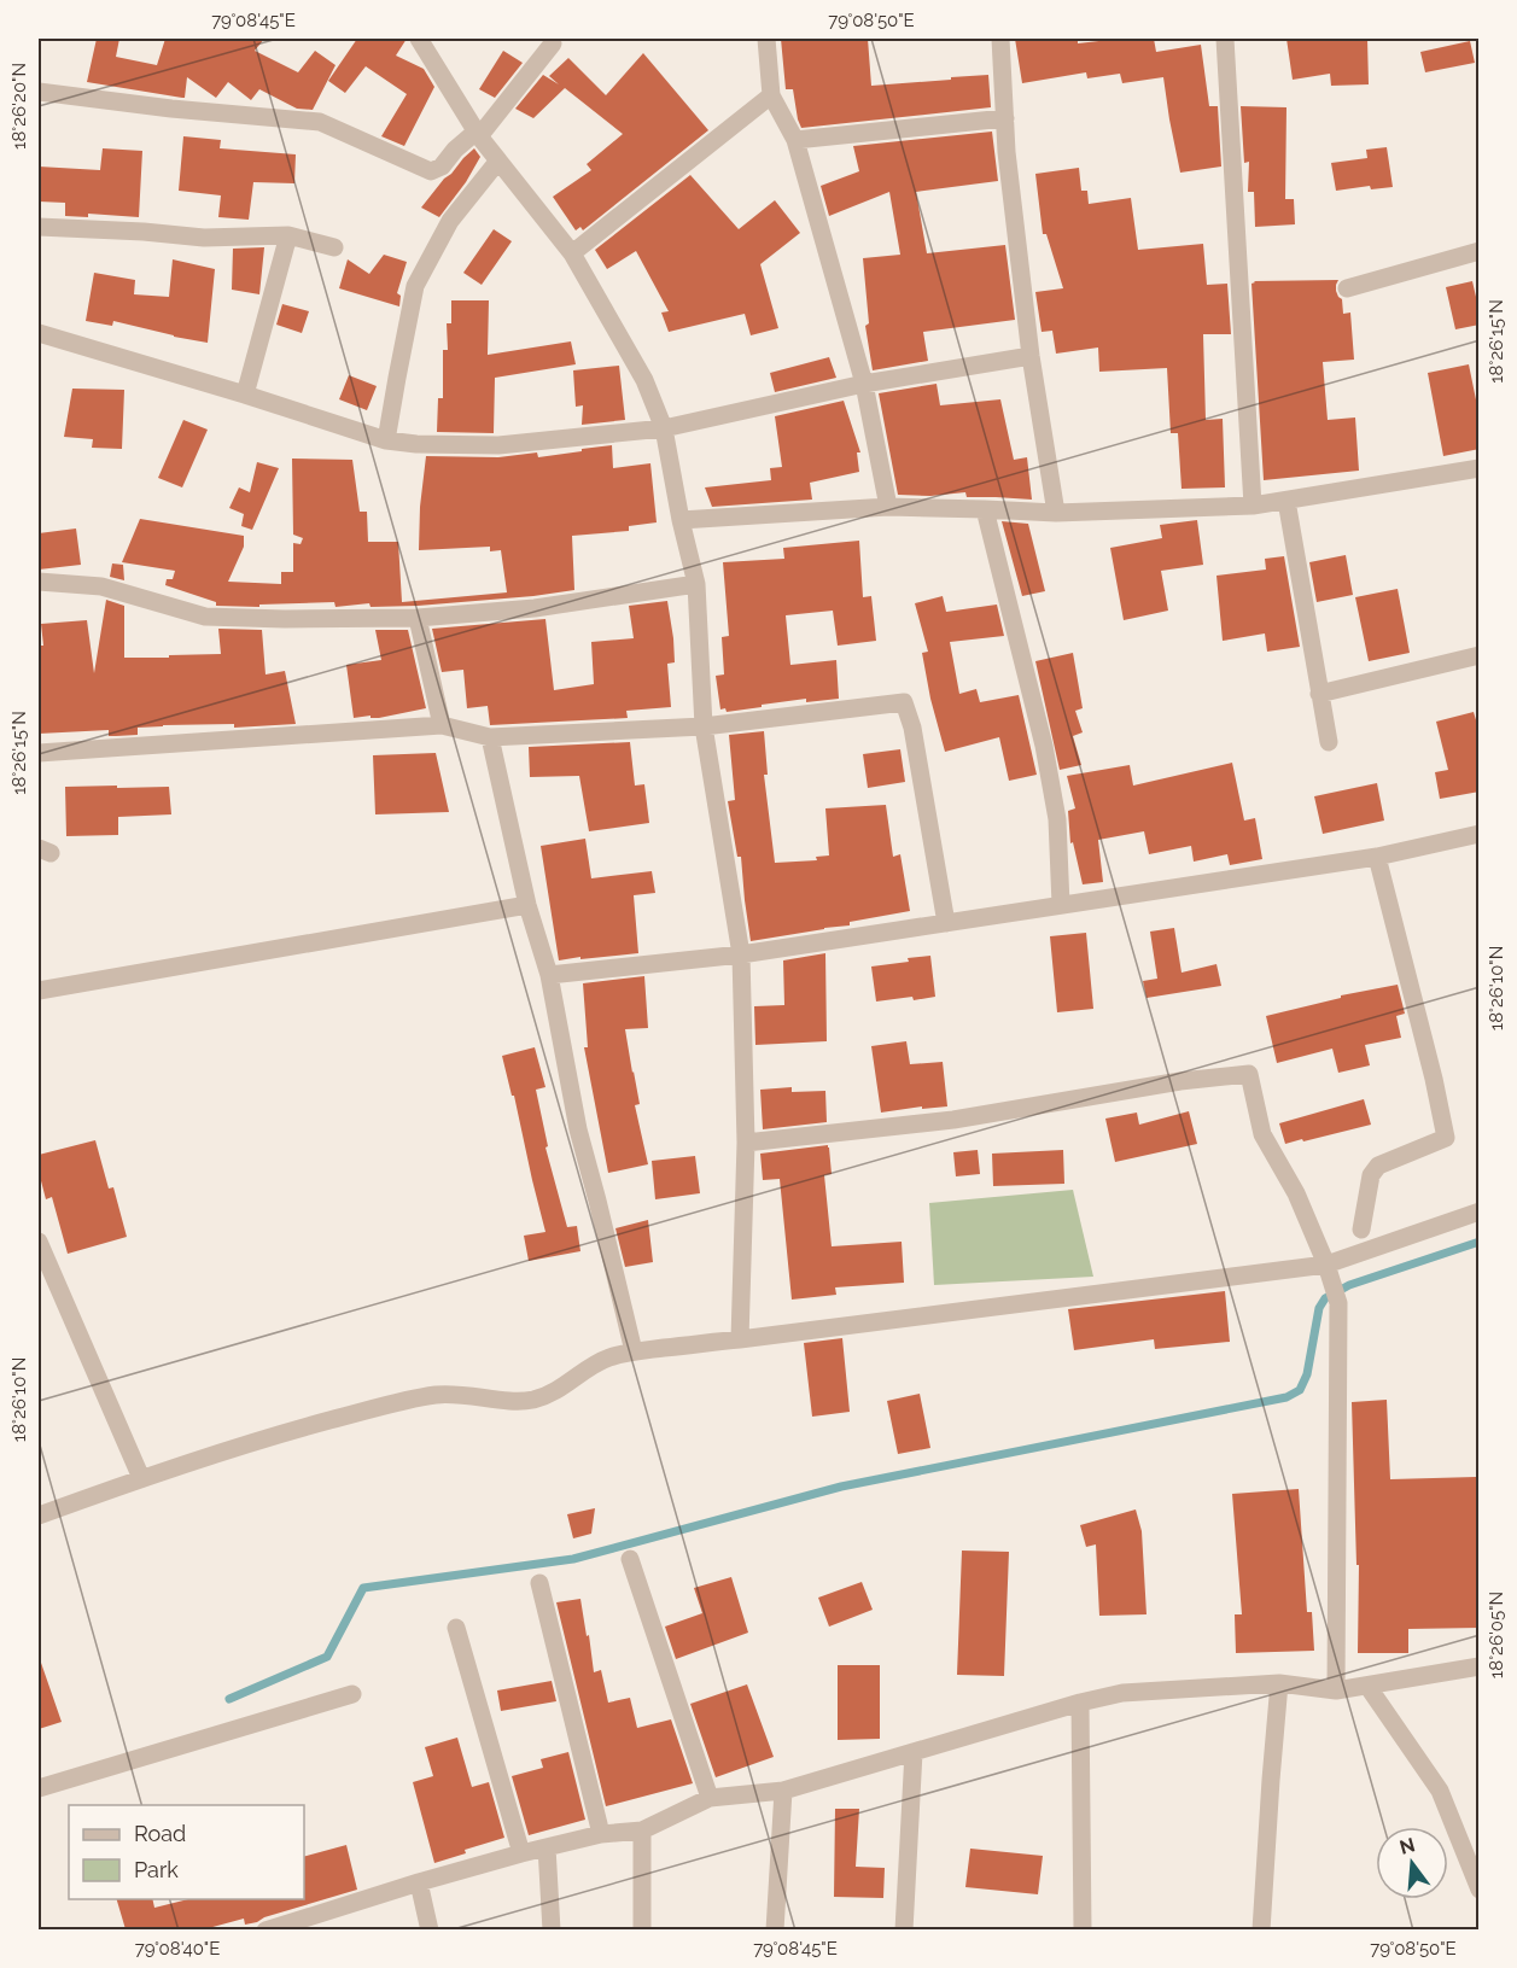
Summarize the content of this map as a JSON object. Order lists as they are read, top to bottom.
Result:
{
  "legend": ["Road", "Park"],
  "north": "top",
  "coordinates": [
    "79°08'45\"E",
    "79°08'50\"E",
    "18°26'20\"N",
    "18°26'15\"N",
    "18°26'10\"N",
    "18°26'05\"N",
    "79°08'40\"E"
  ]
}
